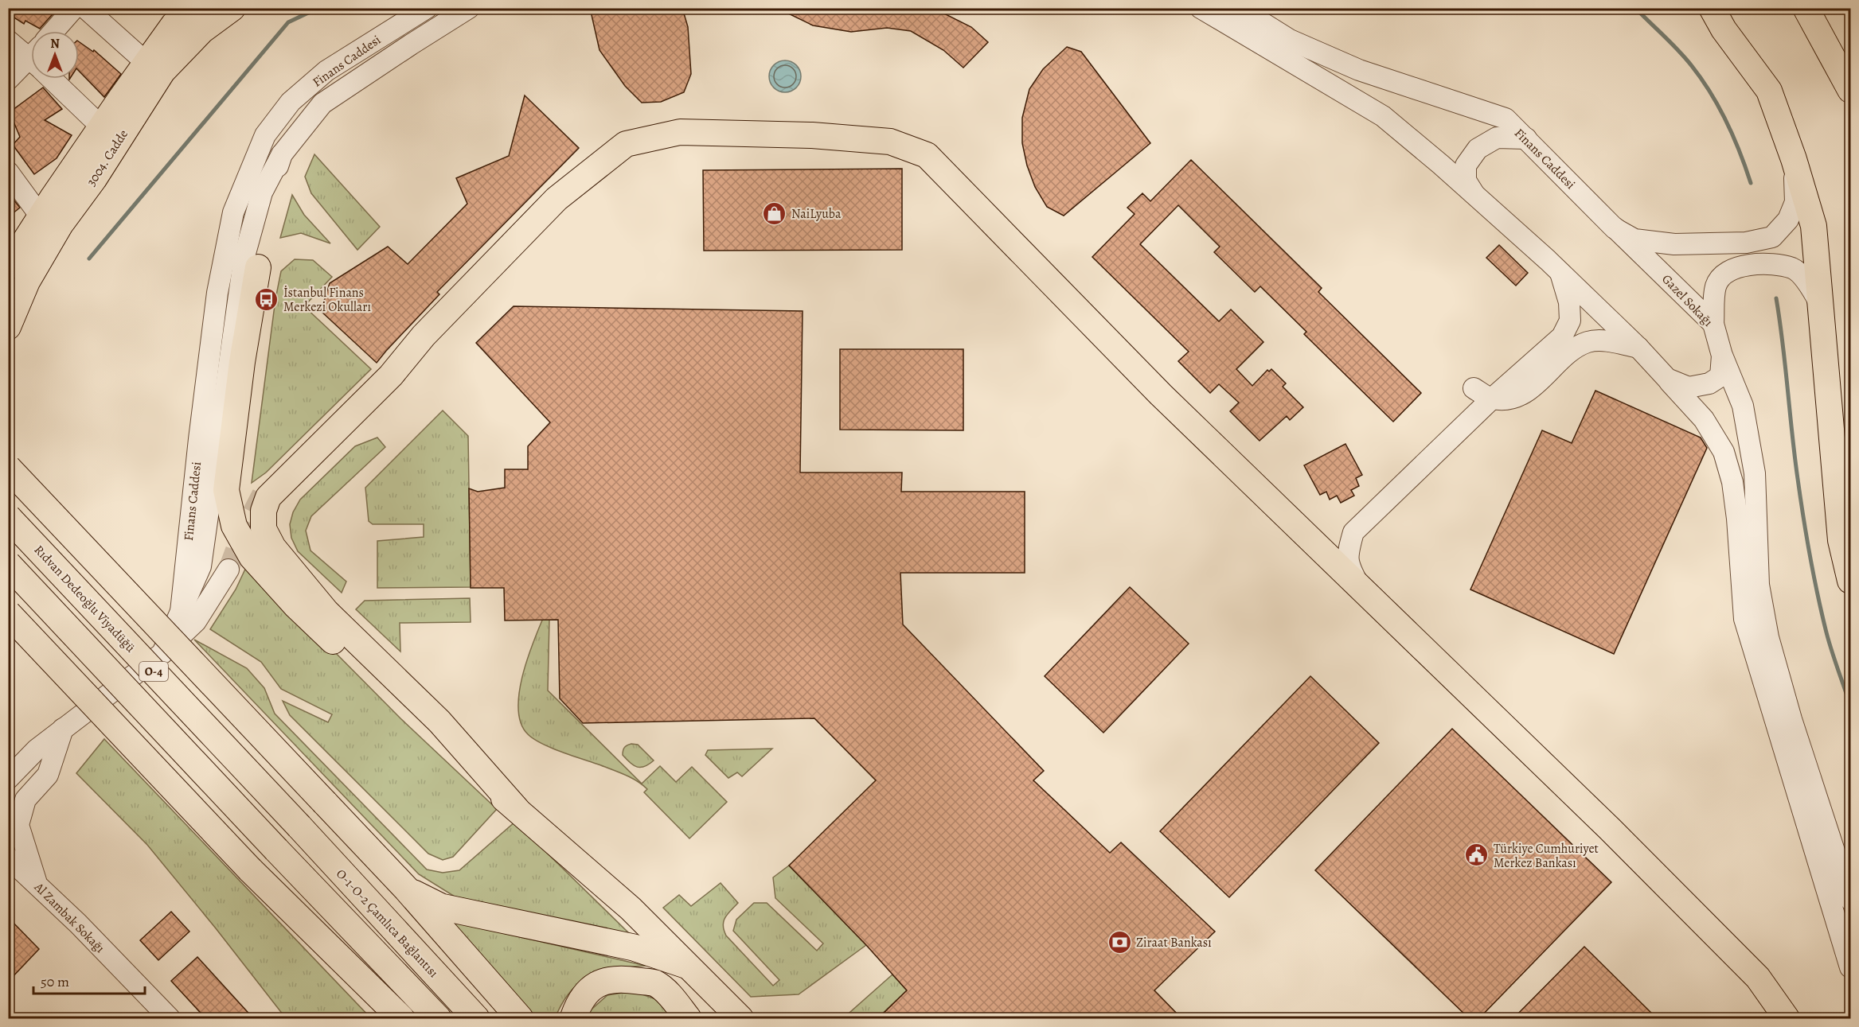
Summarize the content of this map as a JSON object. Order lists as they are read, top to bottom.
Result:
{
  "streets": {
    "highway": ["Rıdvan Dedeoğlu Viyadüğü", "O-4", "O-1-O-2 Çamlıca Bağlantısı"],
    "main road": ["3004. Cadde"],
    "street": ["Finans Caddesi", "Gazel Sokağı", "Al Zambak Sokağı"]
  },
  "crossings": [
    ["Finans Caddesi", "Gazel Sokağı"],
    ["Rıdvan Dedeoğlu Viyadüğü", "O-1-O-2 Çamlıca Bağlantısı"]
  ],
  "places": {
    "shop": ["NaiLyuba"],
    "bus stop": ["İstanbul Finans Merkezi Okulları"],
    "public building": ["Türkiye Cumhuriyet Merkez Bankası"],
    "bank": ["Ziraat Bankası"]
  },
  "scale_bar": "50 m",
  "north": "top"
}
